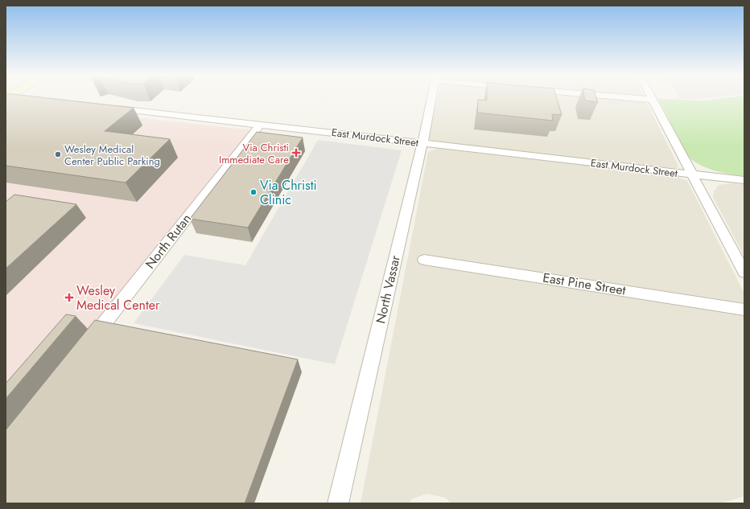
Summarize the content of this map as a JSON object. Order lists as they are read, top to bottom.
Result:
{
  "streets": {
    "street": [
      "East Murdock Street",
      "North Rutan",
      "East Pine Street",
      "North Vassar"
    ]
  },
  "crossings": [
    ["East Murdock Street", "North Rutan"],
    ["East Murdock Street", "North Vassar"]
  ],
  "places": {
    "health": ["Via Christi Immediate Care", "Wesley Medical Center"],
    "other": ["Wesley Medical Center Public Parking", "Via Christi Clinic"]
  }
}
